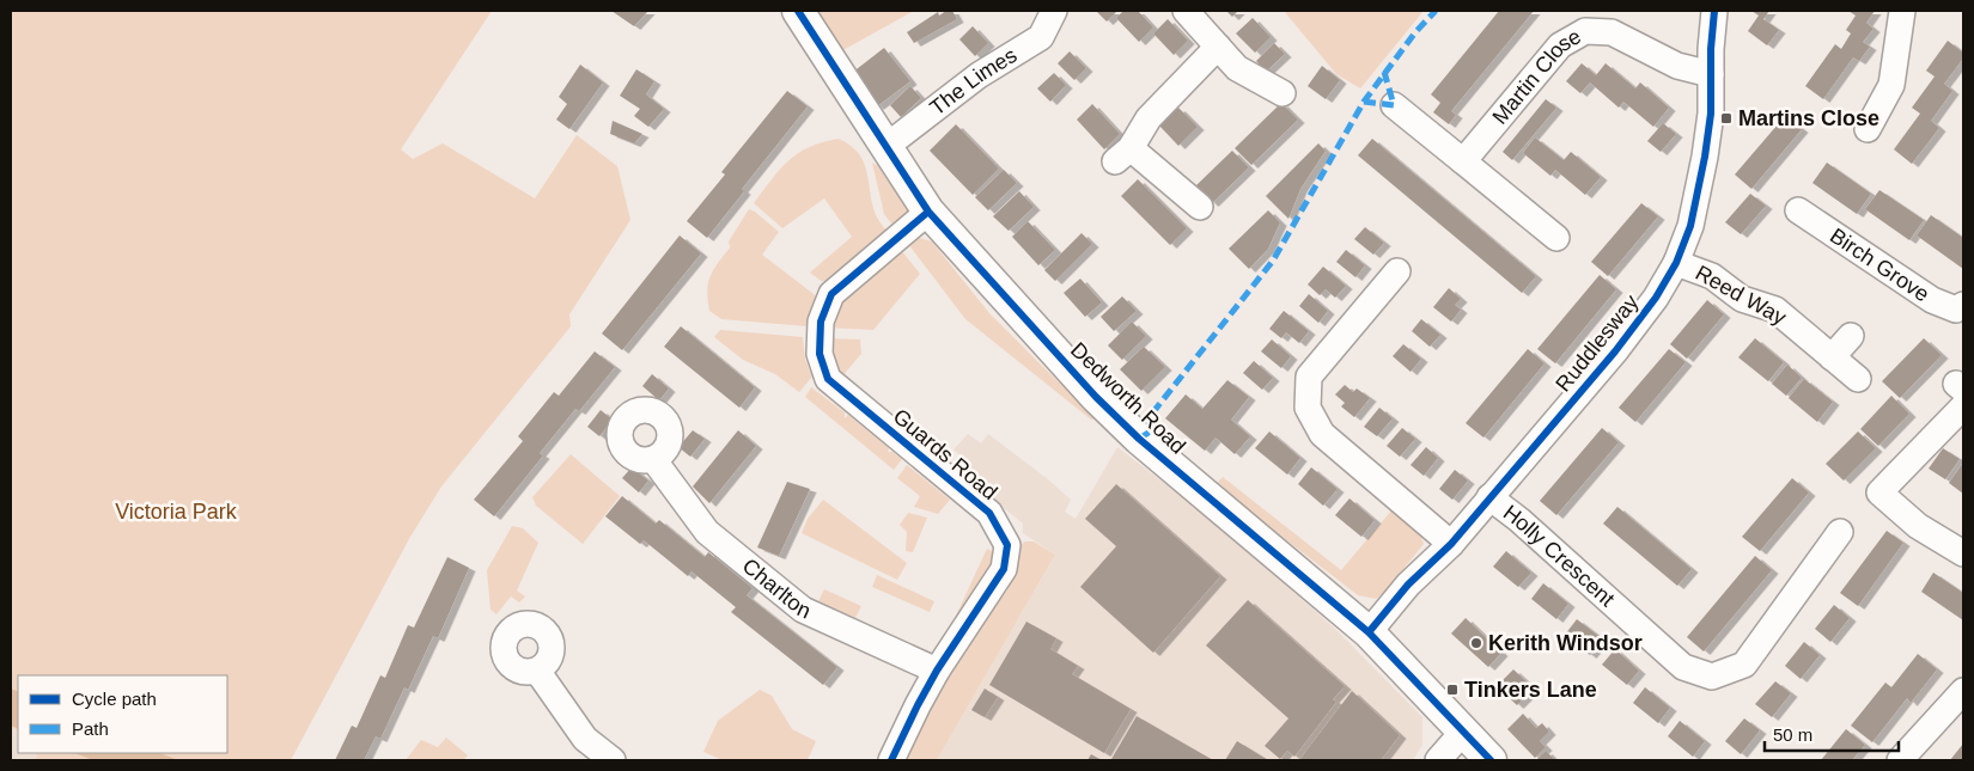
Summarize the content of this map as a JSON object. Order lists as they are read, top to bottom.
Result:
{
  "streets": {
    "main road": ["Dedworth Road"],
    "street": [
      "Martin Close",
      "The Limes",
      "Birch Grove",
      "Reed Way",
      "Ruddlesway",
      "Guards Road",
      "Holly Crescent",
      "Charlton"
    ]
  },
  "crossings": [
    ["Martin Close", "Ruddlesway"],
    ["The Limes", "Dedworth Road"],
    ["Reed Way", "Ruddlesway"],
    ["Ruddlesway", "Dedworth Road"],
    ["Ruddlesway", "Holly Crescent"],
    ["Dedworth Road", "Guards Road"],
    ["Guards Road", "Charlton"]
  ],
  "parks": ["Victoria Park"],
  "places": {
    "transit": ["Martins Close", "Tinkers Lane"],
    "other": ["Kerith Windsor"]
  },
  "legend": ["Cycle path", "Path"],
  "scale_bar": "50 m"
}
